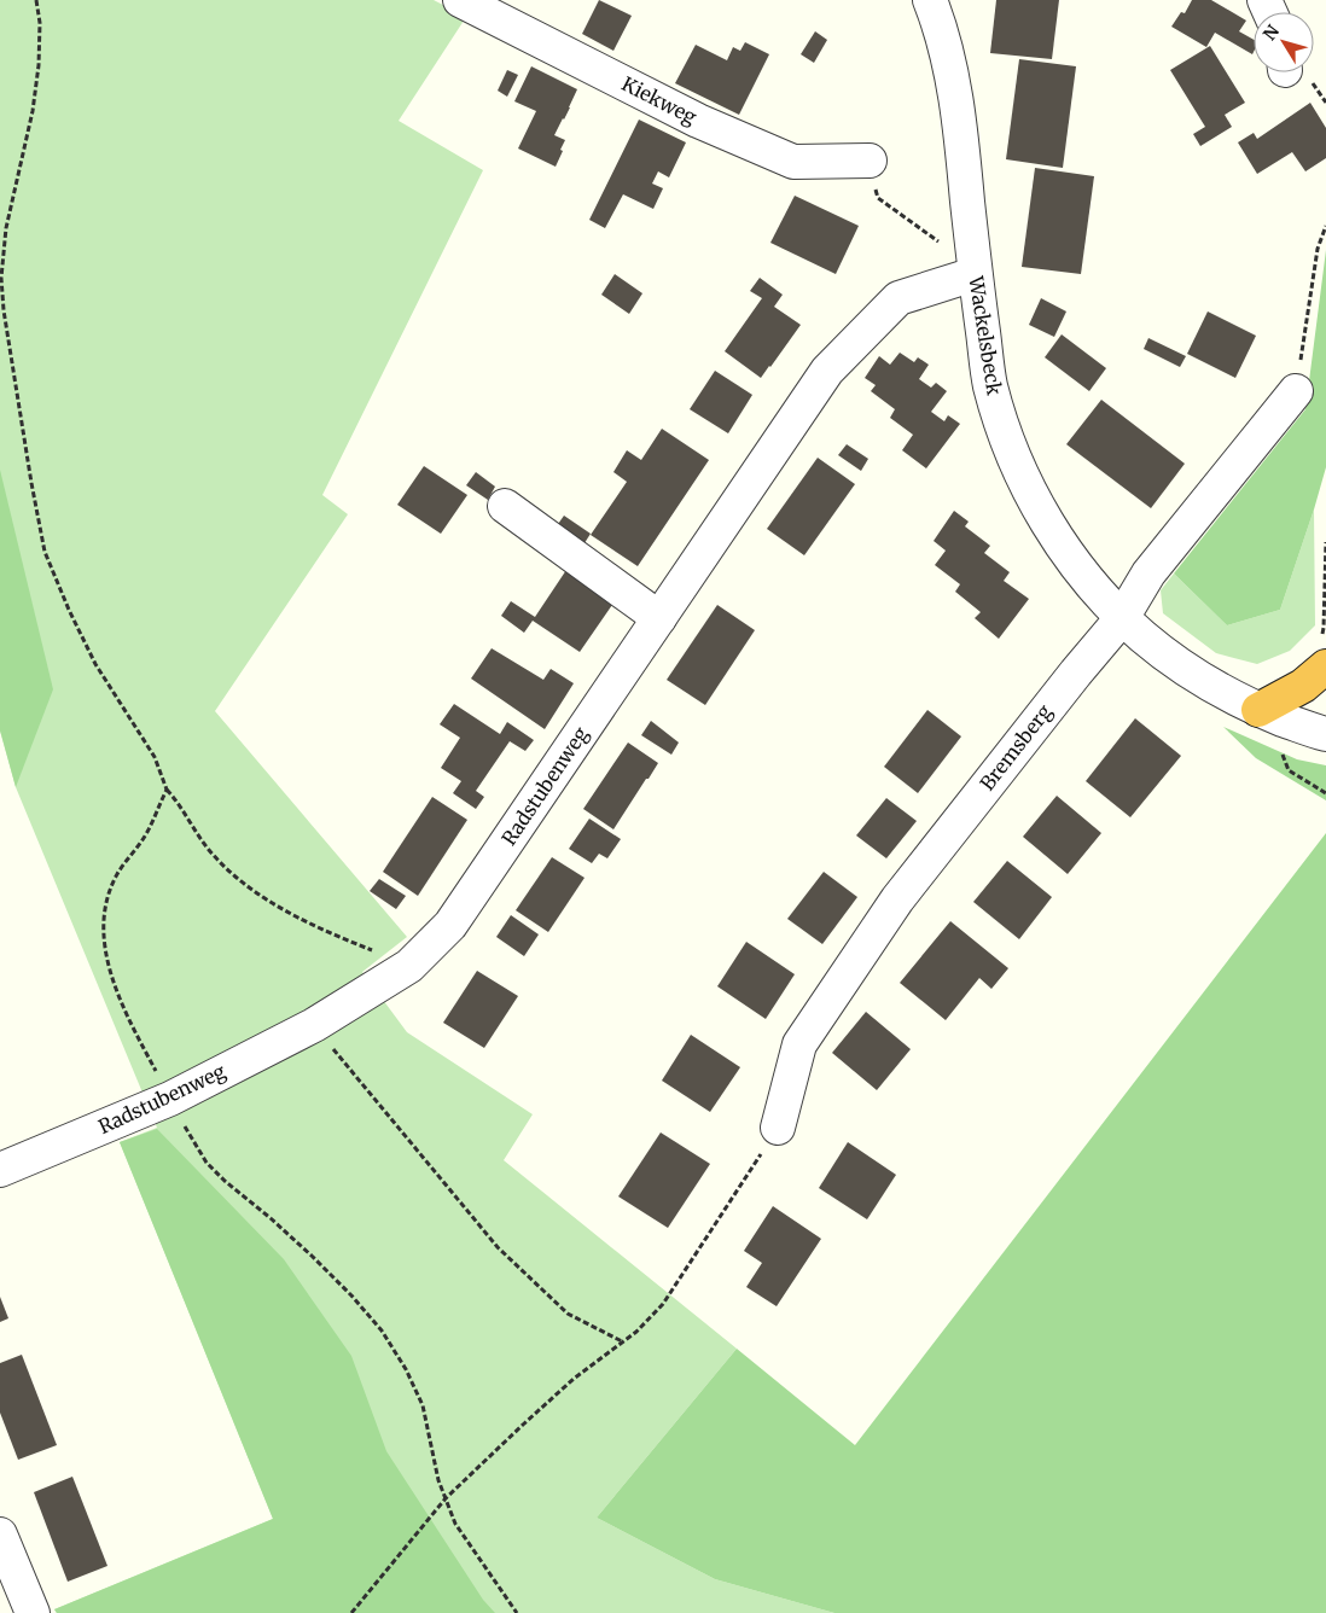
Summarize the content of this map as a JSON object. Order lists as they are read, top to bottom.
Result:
{
  "streets": {
    "street": [
      "Kiekweg",
      "Wackelsbeck",
      "Bremsberg",
      "Radstubenweg"
    ]
  },
  "crossings": [
    ["Wackelsbeck", "Bremsberg"],
    ["Wackelsbeck", "Radstubenweg"]
  ],
  "north": "top left"
}
